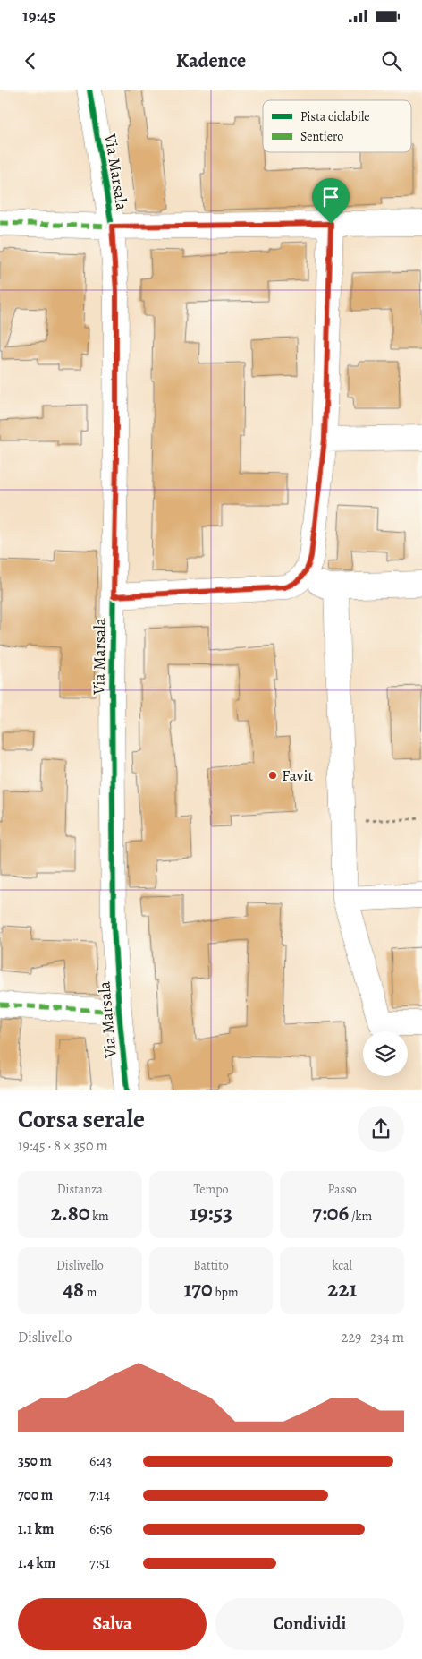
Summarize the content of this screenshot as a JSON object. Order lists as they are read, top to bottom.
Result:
{
  "streets": {
    "street": ["Via Marsala"]
  },
  "places": ["Favit"],
  "legend": ["Pista ciclabile", "Sentiero"],
  "page": {
    "status": "19:45",
    "header": "Kadence",
    "heading": ["Corsa serale", "19:45 · 8 × 350 m"],
    "stats": [
      ["Distanza", "2.80 km"],
      ["Tempo", "19:53"],
      ["Passo", "7:06 /km"],
      ["Dislivello", "48 m"],
      ["Battito", "170 bpm"],
      ["kcal", "221"]
    ],
    "chart": ["Dislivello", "229–234 m"],
    "list": [
      {
        "name": "350 m",
        "note": "6:43"
      },
      {
        "name": "700 m",
        "note": "7:14"
      },
      {
        "name": "1.1 km",
        "note": "6:56"
      },
      {
        "name": "1.4 km",
        "note": "7:51"
      }
    ],
    "buttons": ["Salva", "Condividi"]
  }
}
